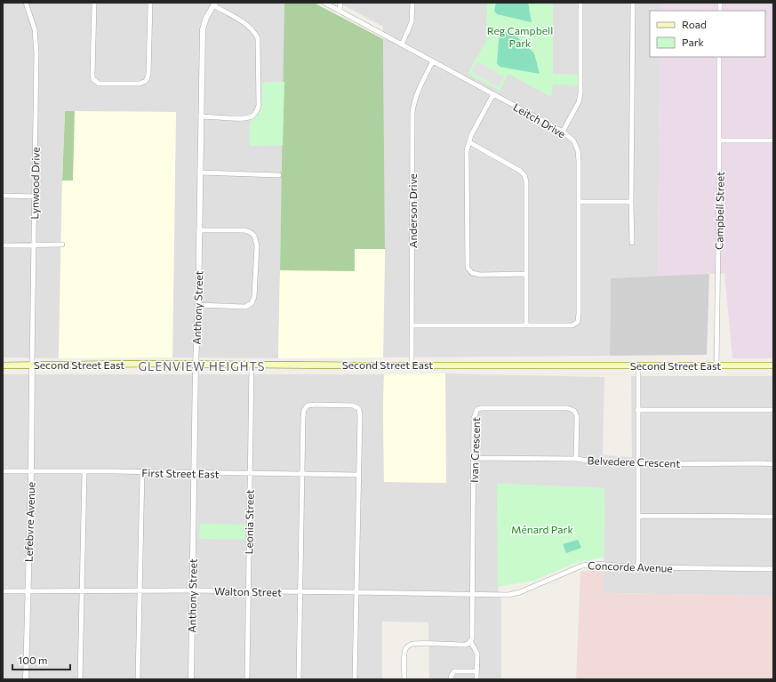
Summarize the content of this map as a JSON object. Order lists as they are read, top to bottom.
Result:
{
  "streets": {
    "main road": ["Second Street East"],
    "street": [
      "Leitch Drive",
      "Lynwood Drive",
      "Anderson Drive",
      "Campbell Street",
      "Anthony Street",
      "Ivan Crescent",
      "Belvedere Crescent",
      "First Street East",
      "Lefebvre Avenue",
      "Leonia Street",
      "Concorde Avenue",
      "Walton Street"
    ]
  },
  "crossings": [
    ["Leitch Drive", "Anderson Drive"],
    ["Lynwood Drive", "Second Street East"],
    ["Lynwood Drive", "Lefebvre Avenue"],
    ["Anderson Drive", "Second Street East"],
    ["Campbell Street", "Second Street East"],
    ["Anthony Street", "Second Street East"],
    ["Anthony Street", "First Street East"],
    ["Anthony Street", "Walton Street"],
    ["Second Street East", "Lefebvre Avenue"],
    ["Second Street East", "Leonia Street"],
    ["Ivan Crescent", "Belvedere Crescent"],
    ["Ivan Crescent", "Concorde Avenue"],
    ["Ivan Crescent", "Walton Street"],
    ["First Street East", "Lefebvre Avenue"],
    ["First Street East", "Leonia Street"],
    ["Lefebvre Avenue", "Walton Street"],
    ["Leonia Street", "Walton Street"],
    ["Concorde Avenue", "Walton Street"]
  ],
  "districts": ["GLENVIEW HEIGHTS"],
  "parks": ["Reg Campbell Park", "Ménard Park"],
  "legend": ["Road", "Park"],
  "scale_bar": "100 m"
}
